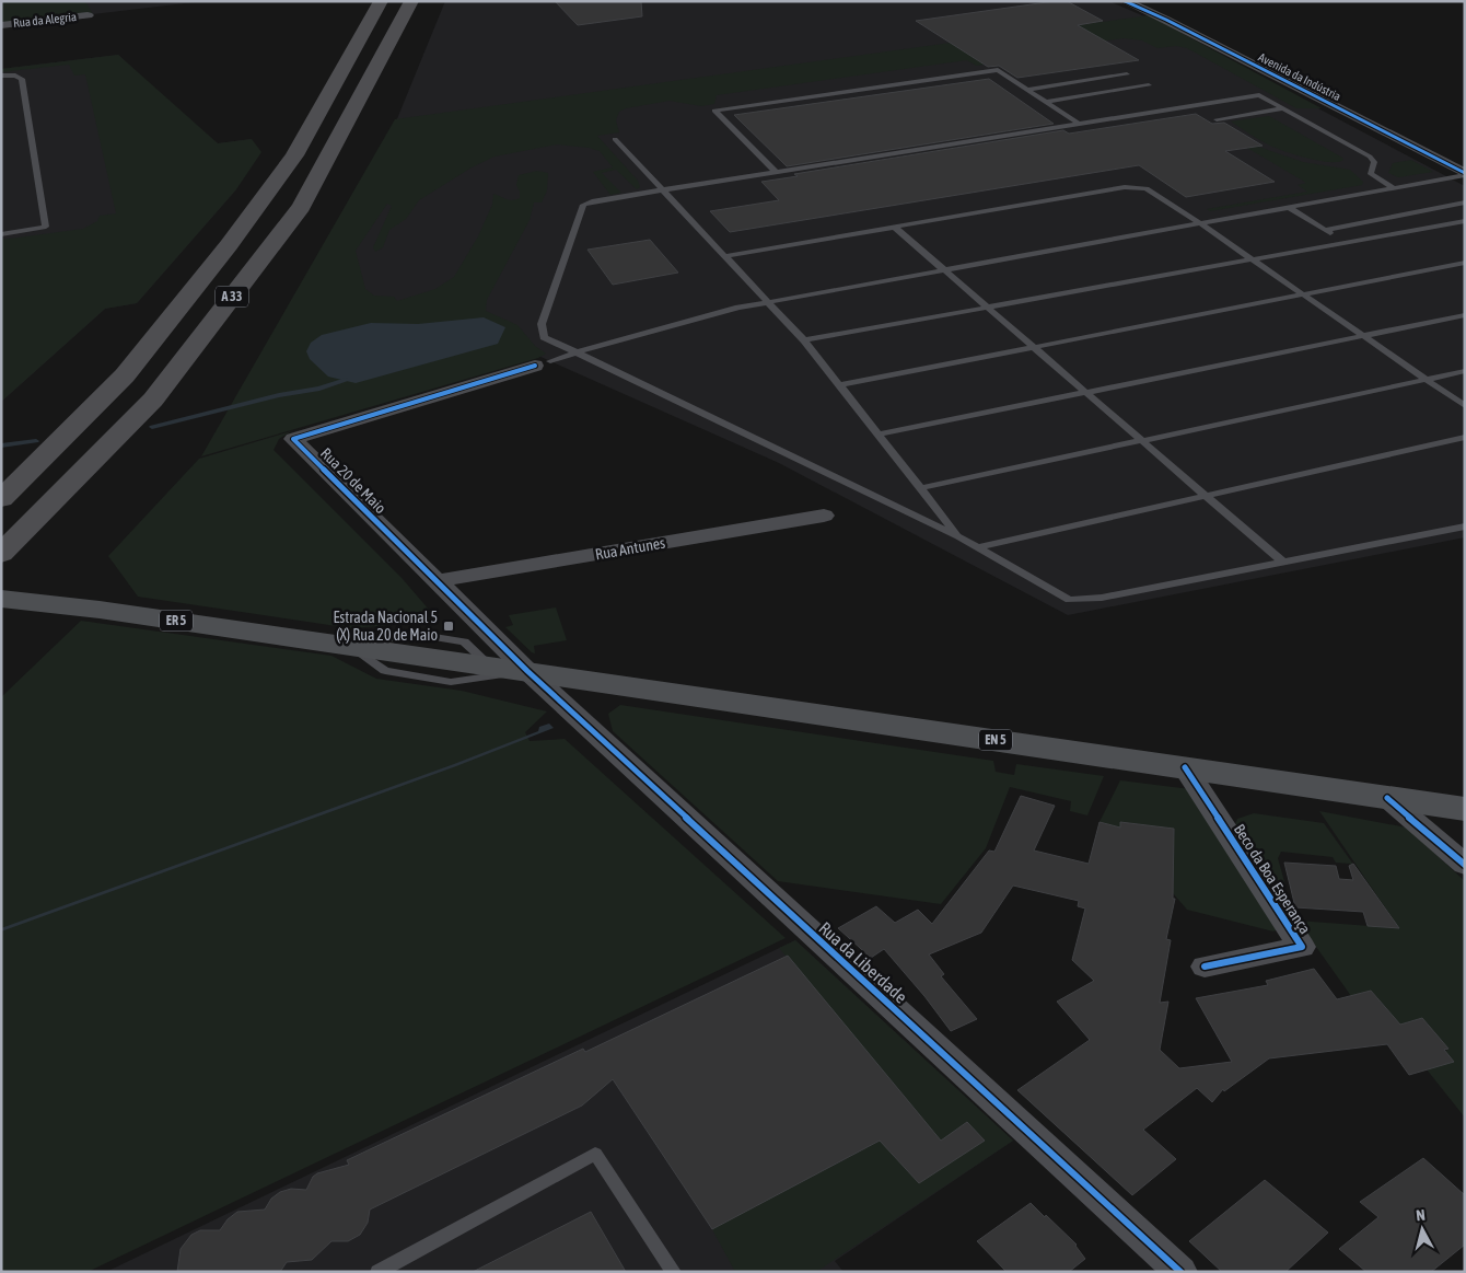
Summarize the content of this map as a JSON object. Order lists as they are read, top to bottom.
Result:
{
  "streets": {
    "highway": ["A 33"],
    "main road": ["ER 5", "EN 5"],
    "street": [
      "Rua da Alegria",
      "Avenida da Indústria",
      "Rua 20 de Maio",
      "Rua Antunes",
      "Beco da Boa Esperança",
      "Rua da Liberdade"
    ]
  },
  "crossings": [
    ["Rua 20 de Maio", "Rua Antunes"],
    ["Rua 20 de Maio", "ER 5"],
    ["Rua 20 de Maio", "EN 5"],
    ["Rua 20 de Maio", "Rua da Liberdade"],
    ["ER 5", "EN 5"],
    ["ER 5", "Rua da Liberdade"],
    ["EN 5", "Beco da Boa Esperança"],
    ["EN 5", "Rua da Liberdade"]
  ],
  "places": {
    "transit": ["Estrada Nacional 5 (X) Rua 20 de Maio"]
  },
  "north": "top"
}
